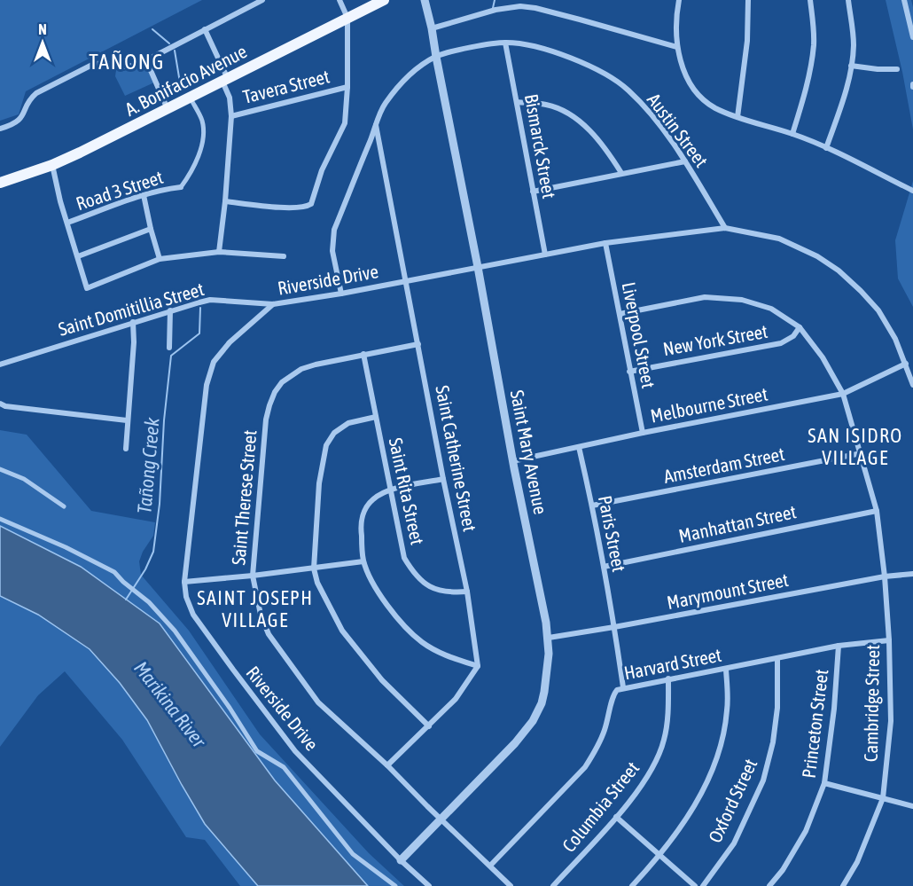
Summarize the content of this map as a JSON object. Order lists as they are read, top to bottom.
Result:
{
  "streets": {
    "main road": ["A. Bonifacio Avenue"],
    "street": [
      "Tavera Street",
      "Austin Street",
      "Bismarck Street",
      "Road 3 Street",
      "Riverside Drive",
      "Saint Domitillia Street",
      "Liverpool Street",
      "New York Street",
      "Melbourne Street",
      "Saint Mary Avenue",
      "Saint Catherine Street",
      "Amsterdam Street",
      "Saint Rita Street",
      "Saint Therese Street",
      "Manhattan Street",
      "Paris Street",
      "Marymount Street",
      "Harvard Street",
      "Cambridge Street",
      "Princeton Street",
      "Oxford Street",
      "Columbia Street"
    ]
  },
  "crossings": [
    ["Austin Street", "Bismarck Street"],
    ["Austin Street", "Riverside Drive"],
    ["Austin Street", "Saint Mary Avenue"],
    ["Austin Street", "Saint Catherine Street"],
    ["Bismarck Street", "Riverside Drive"],
    ["Riverside Drive", "Saint Domitillia Street"],
    ["Riverside Drive", "Liverpool Street"],
    ["Riverside Drive", "Melbourne Street"],
    ["Riverside Drive", "Saint Mary Avenue"],
    ["Riverside Drive", "Saint Catherine Street"],
    ["Liverpool Street", "New York Street"],
    ["Liverpool Street", "Melbourne Street"],
    ["Liverpool Street", "Cambridge Street"],
    ["New York Street", "Cambridge Street"],
    ["Melbourne Street", "Saint Mary Avenue"],
    ["Melbourne Street", "Paris Street"],
    ["Melbourne Street", "Cambridge Street"],
    ["Saint Mary Avenue", "Saint Therese Street"],
    ["Saint Mary Avenue", "Marymount Street"],
    ["Saint Catherine Street", "Saint Rita Street"],
    ["Saint Catherine Street", "Saint Therese Street"],
    ["Amsterdam Street", "Paris Street"],
    ["Amsterdam Street", "Cambridge Street"],
    ["Saint Rita Street", "Saint Therese Street"],
    ["Manhattan Street", "Paris Street"],
    ["Manhattan Street", "Cambridge Street"],
    ["Paris Street", "Marymount Street"],
    ["Paris Street", "Harvard Street"],
    ["Marymount Street", "Cambridge Street"],
    ["Harvard Street", "Cambridge Street"],
    ["Harvard Street", "Princeton Street"],
    ["Harvard Street", "Oxford Street"],
    ["Harvard Street", "Columbia Street"]
  ],
  "districts": ["TAÑONG", "SAN ISIDRO VILLAGE", "SAINT JOSEPH VILLAGE"],
  "water": ["Tañong Creek", "Marikina River"],
  "north": "top"
}
